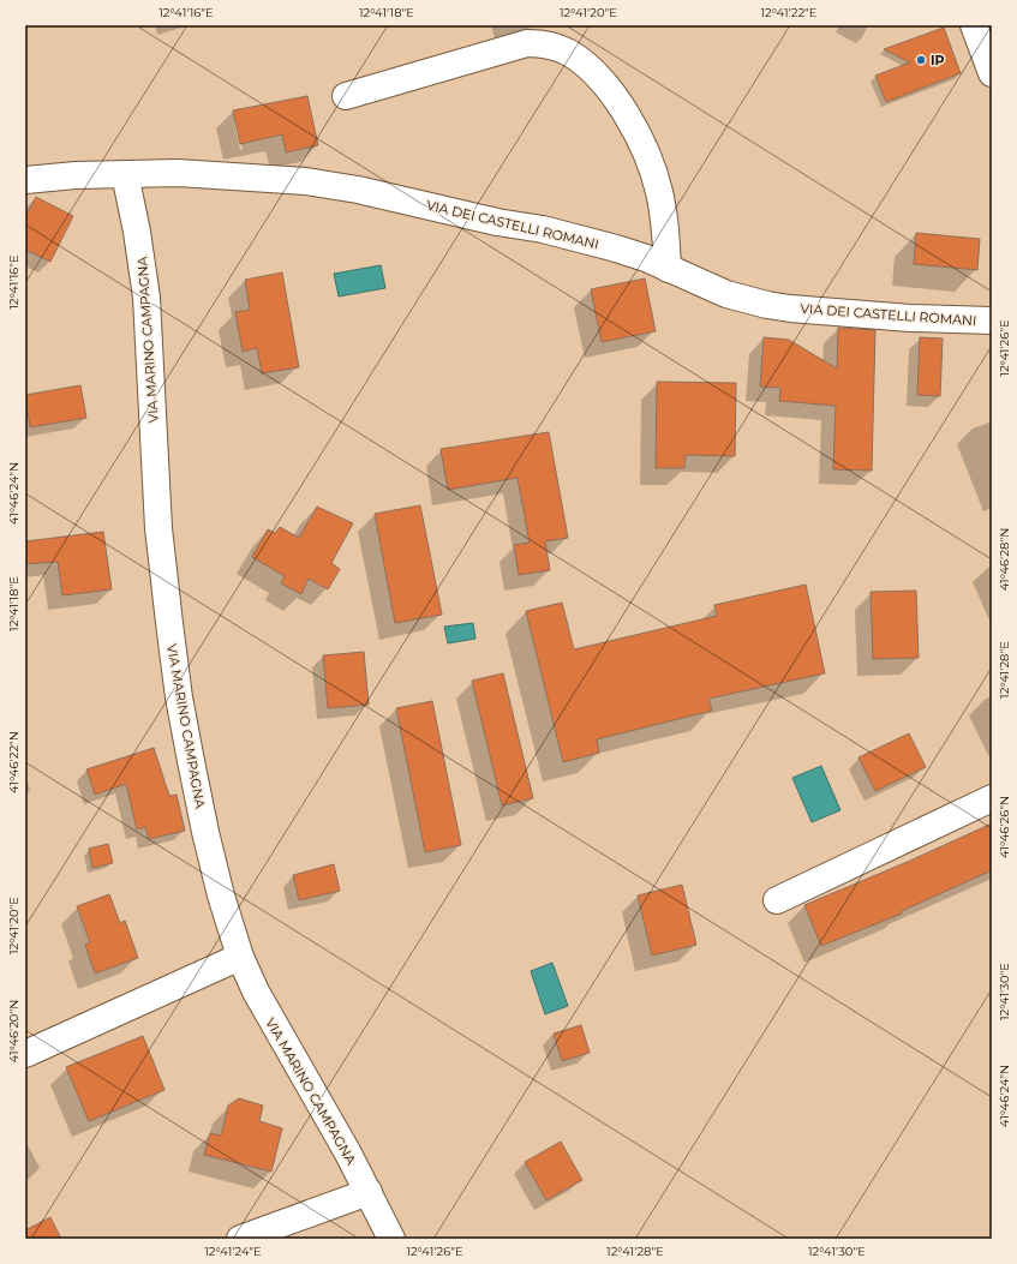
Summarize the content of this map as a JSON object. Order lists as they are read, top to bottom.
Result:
{
  "streets": {
    "street": ["VIA DEI CASTELLI ROMANI", "VIA MARINO CAMPAGNA"]
  },
  "crossings": [
    ["VIA DEI CASTELLI ROMANI", "VIA MARINO CAMPAGNA"]
  ],
  "places": ["IP"],
  "coordinates": [
    "12°41'16\"E",
    "12°41'18\"E",
    "12°41'20\"E",
    "12°41'22\"E",
    "12°41'26\"E",
    "41°46'24\"N",
    "41°46'28\"N",
    "12°41'28\"E",
    "41°46'22\"N",
    "41°46'26\"N",
    "12°41'30\"E",
    "41°46'20\"N",
    "12°41'24\"E"
  ]
}
